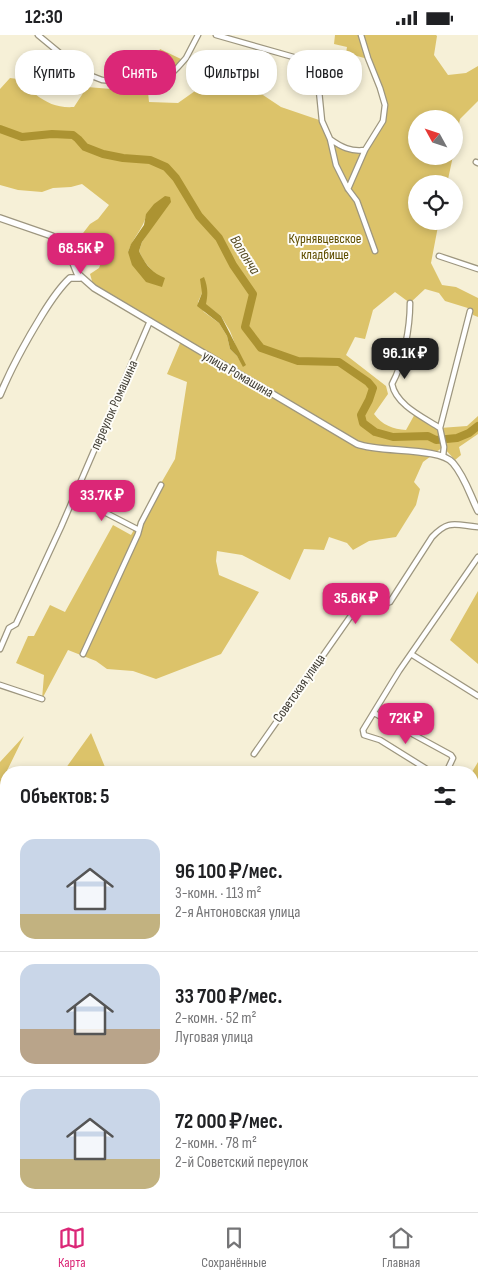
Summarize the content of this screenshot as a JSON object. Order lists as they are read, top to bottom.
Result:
{
  "streets": {
    "street": ["улица Ромашина", "переулок Ромашина", "Советская улица"]
  },
  "crossings": [
    ["улица Ромашина", "переулок Ромашина"]
  ],
  "water": ["Волонча"],
  "parks": ["Курнявцевское кладбище"],
  "north": "top left",
  "page": {
    "status": "12:30",
    "chip": [
      "Купить",
      "Снять",
      "Фильтры",
      "Новое"
    ],
    "price": [
      "68.5K ₽",
      "96.1K ₽",
      "33.7K ₽",
      "35.6K ₽",
      "72K ₽"
    ],
    "heading": "Объектов: 5",
    "list": [
      {
        "name": "96 100 ₽/мес.",
        "note": "3-комн. · 113 m² · 2-я Антоновская улица"
      },
      {
        "name": "33 700 ₽/мес.",
        "note": "2-комн. · 52 m² · Луговая улица"
      },
      {
        "name": "72 000 ₽/мес.",
        "note": "2-комн. · 78 m² · 2-й Советский переулок"
      }
    ],
    "tabs": ["Карта", "Сохранённые", "Главная"]
  }
}
